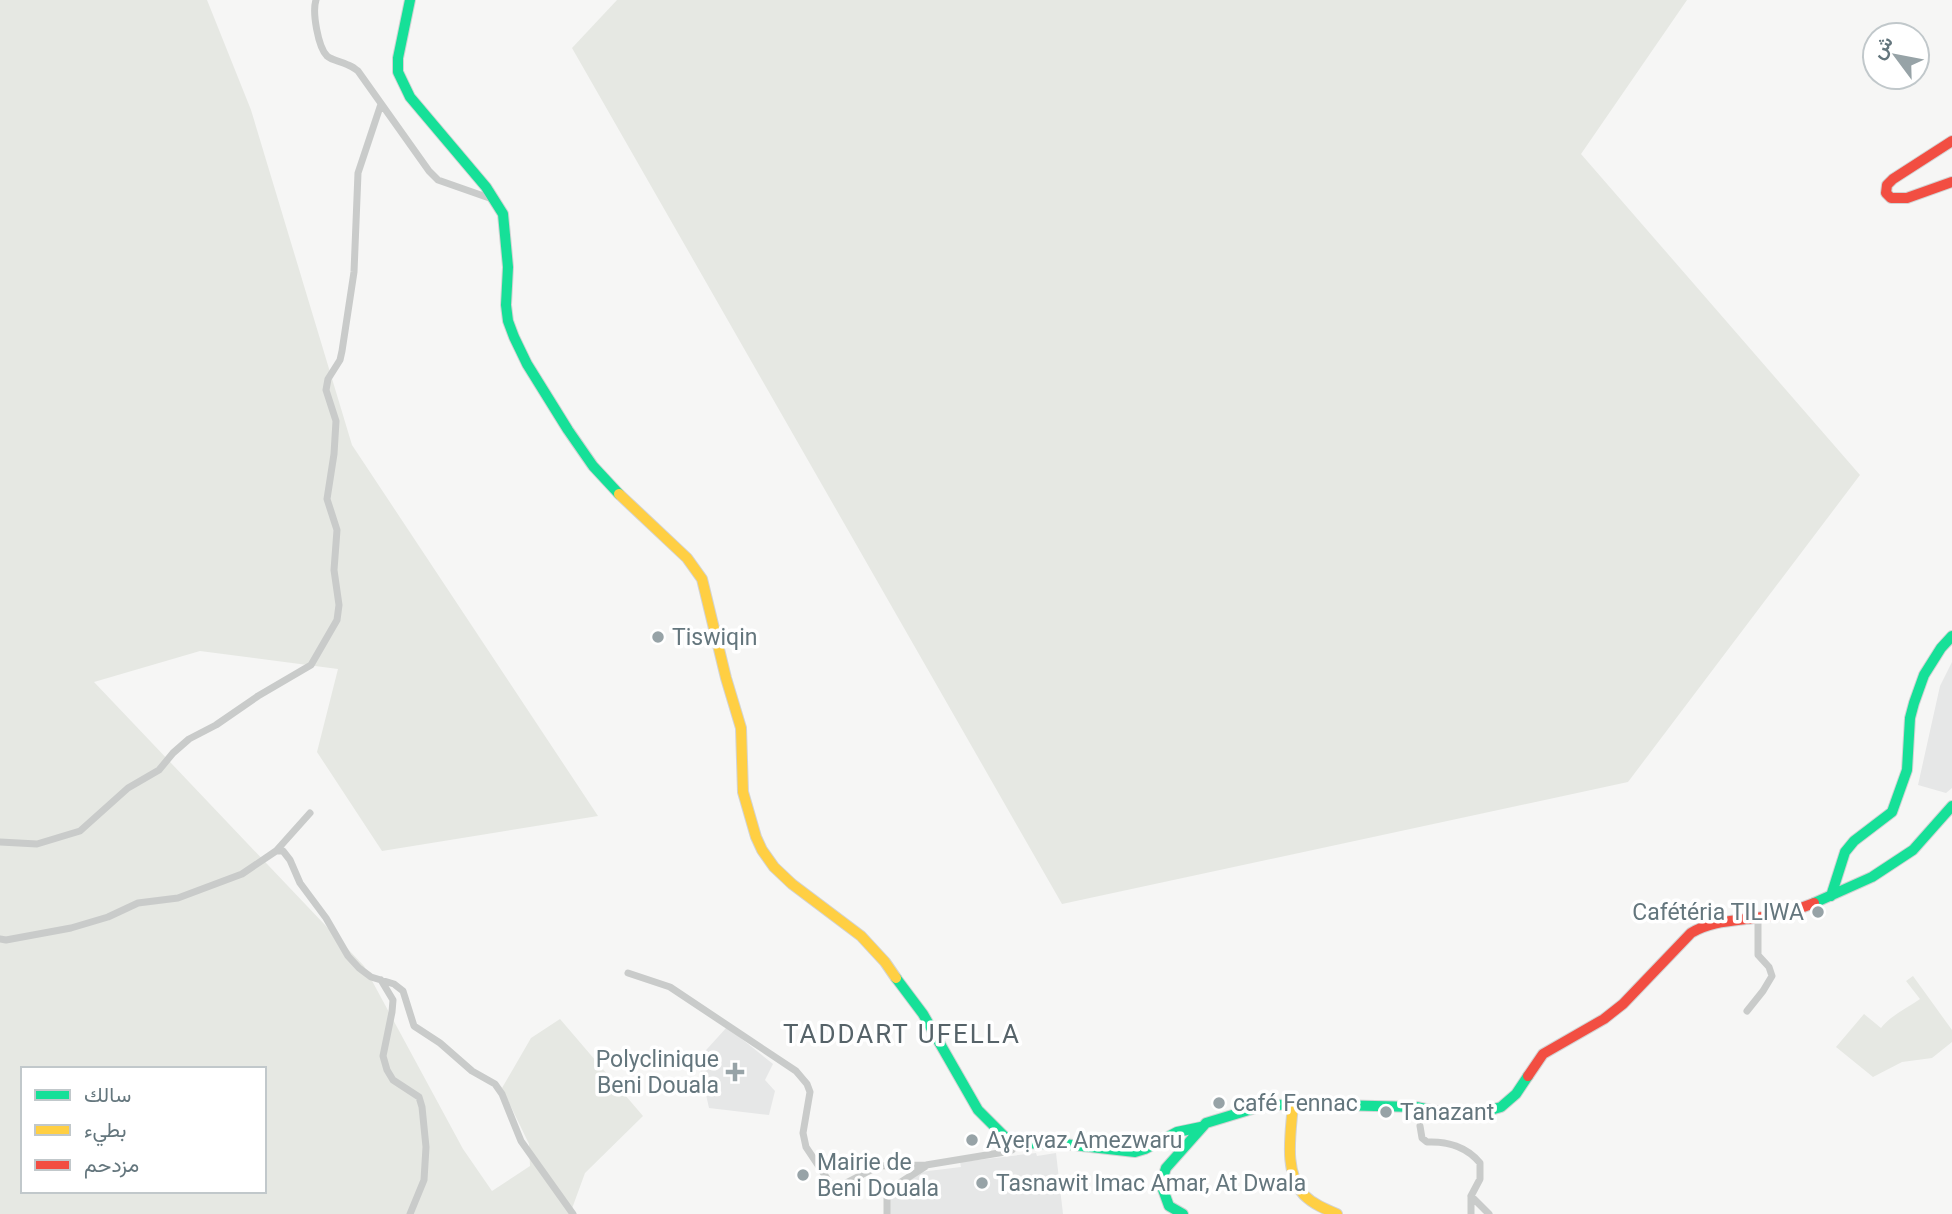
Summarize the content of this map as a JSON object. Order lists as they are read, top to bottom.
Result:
{
  "districts": ["TADDART UFELLA"],
  "places": {
    "other": [
      "Tiswiqin",
      "Cafétéria TILIWA",
      "café Fennac",
      "Tanazant",
      "Aɣeṛvaz Amezwaru",
      "Mairie de Beni Douala",
      "Tasnawit Imac Amar, At Dwala"
    ],
    "health": ["Polyclinique Beni Douala"]
  },
  "legend": ["سالك", "بطيء", "مزدحم"],
  "north": "top left"
}
